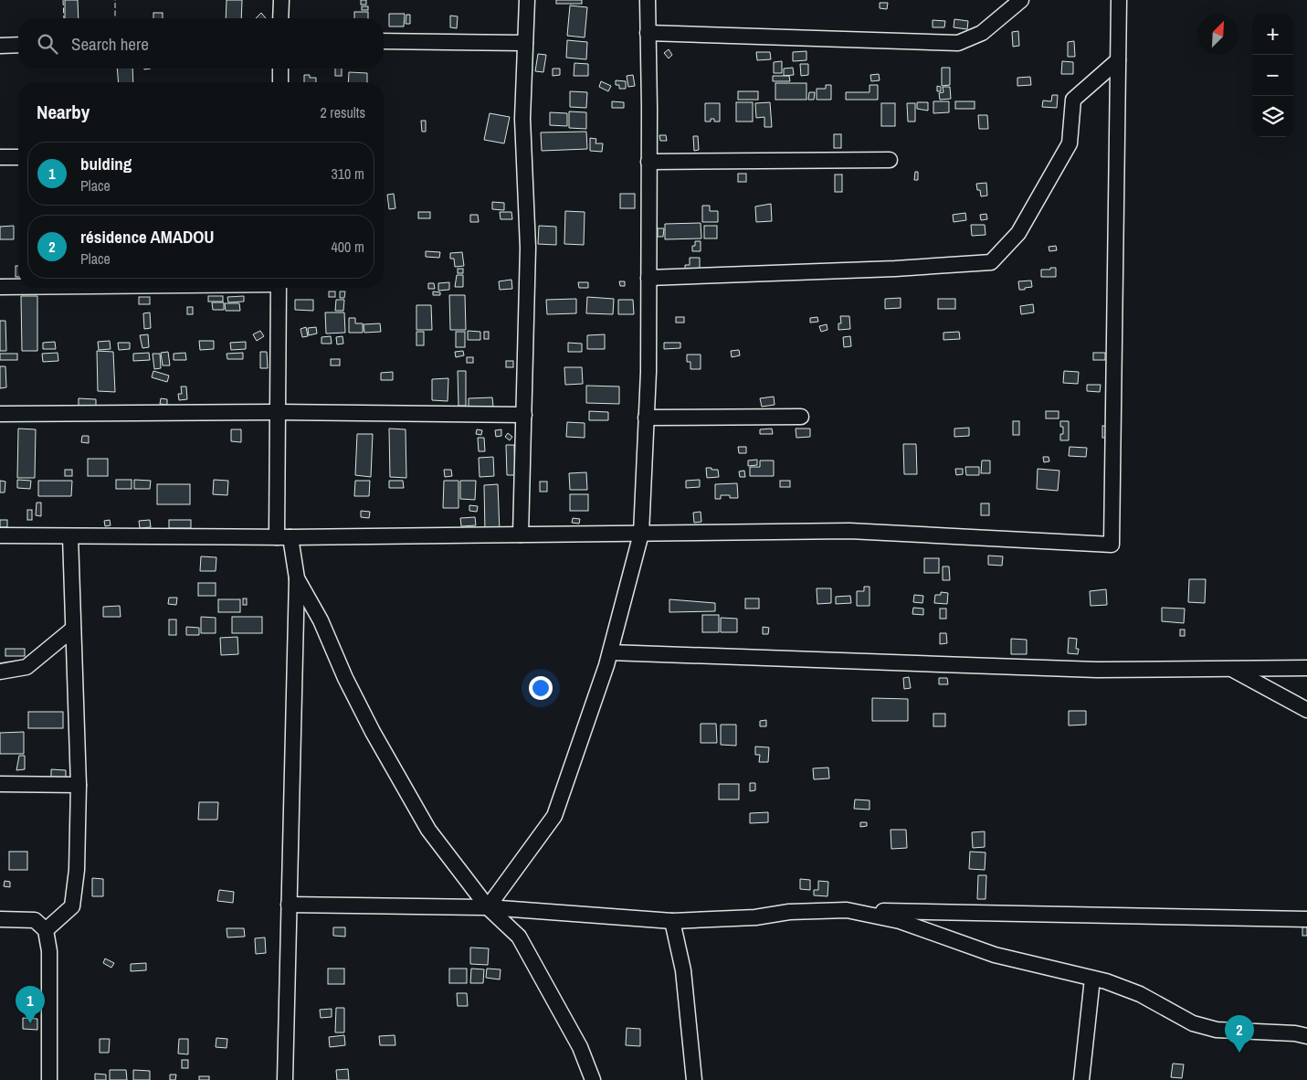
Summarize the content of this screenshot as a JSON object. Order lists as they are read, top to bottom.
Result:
{
  "north": "top right",
  "page": {
    "map_buttons": ["+", "−"],
    "search": "Search here",
    "heading": ["Nearby", "2 results"],
    "list": [
      {
        "mark": "1",
        "name": "bulding",
        "note": "Place",
        "value": "310 m"
      },
      {
        "mark": "2",
        "name": "résidence AMADOU",
        "note": "Place",
        "value": "400 m"
      }
    ],
    "pins": ["1", "2"]
  }
}
